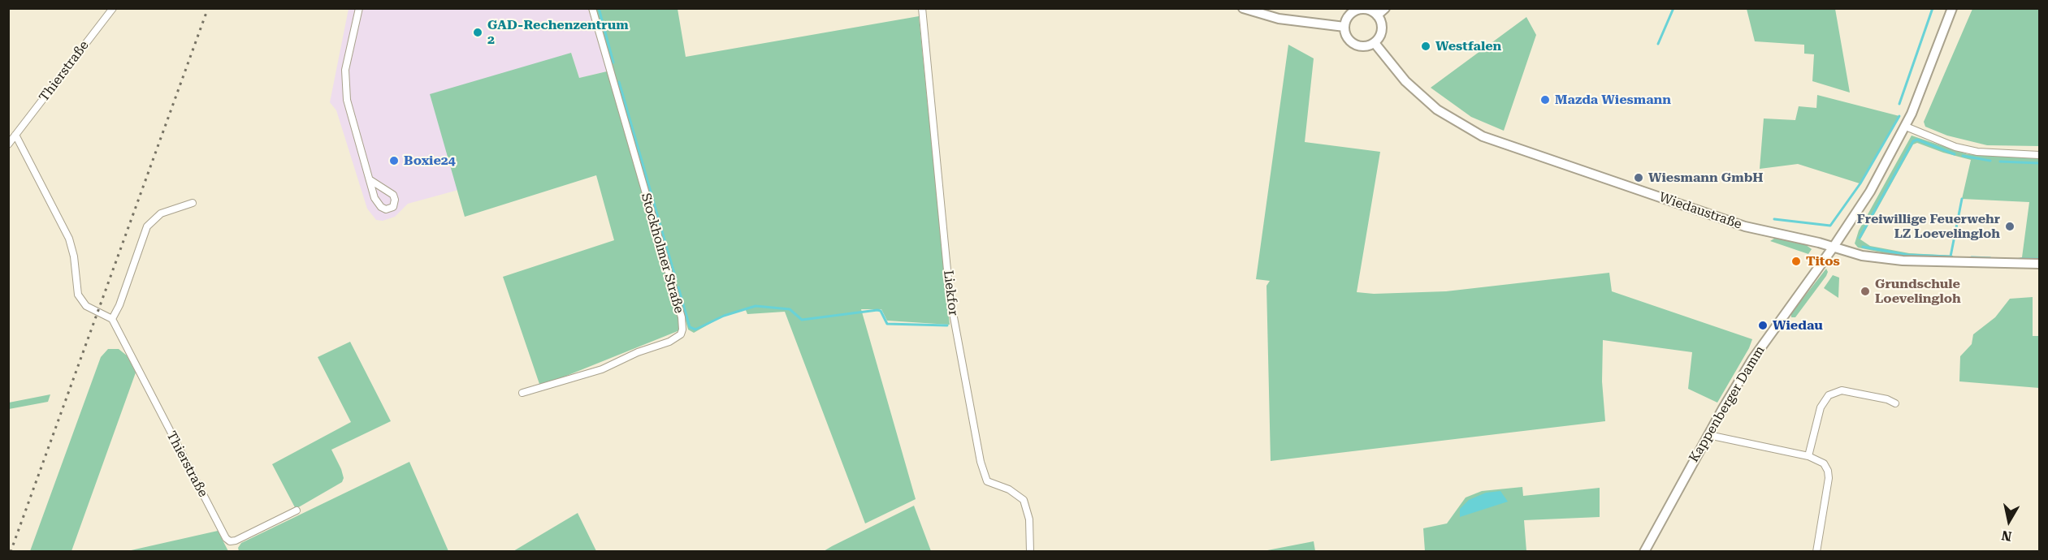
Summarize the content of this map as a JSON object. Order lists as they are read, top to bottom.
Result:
{
  "streets": {
    "main road": ["Wiedaustraße", "Kappenberger Damm"],
    "street": ["Thierstraße", "Stockholmer Straße", "Liekfor"]
  },
  "crossings": [
    ["Wiedaustraße", "Kappenberger Damm"]
  ],
  "places": [
    "GAD-Rechenzentrum 2",
    "Westfalen",
    "Mazda Wiesmann",
    "Boxie24",
    "Wiesmann GmbH",
    "Freiwillige Feuerwehr LZ Loevelingloh",
    "Titos",
    "Grundschule Loevelingloh",
    "Wiedau"
  ],
  "north": "bottom"
}
